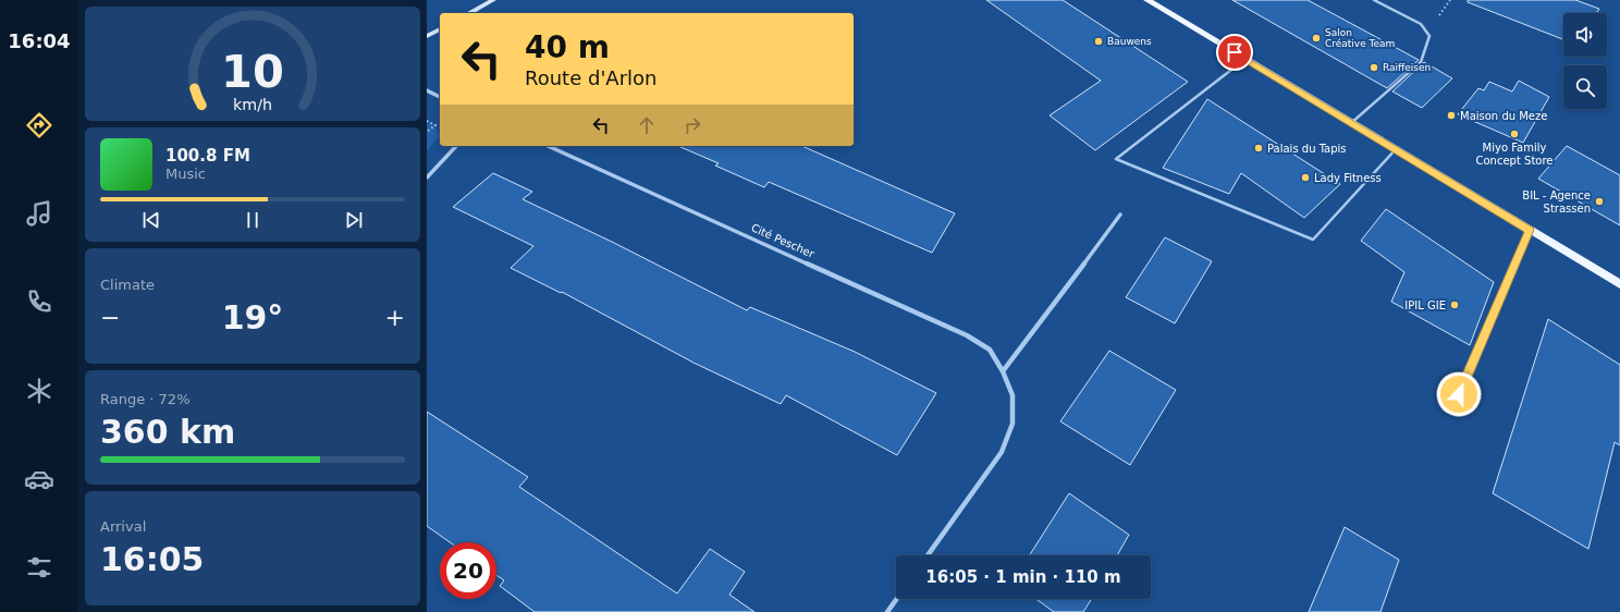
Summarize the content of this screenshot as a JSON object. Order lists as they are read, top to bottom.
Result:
{
  "streets": {
    "street": ["Cité Pescher"]
  },
  "places": [
    "Salon Créative Team",
    "Bauwens",
    "Raiffeisen",
    "Maison du Meze",
    "Miyo Family Concept Store",
    "Palais du Tapis",
    "Lady Fitness",
    "BIL - Agence Strassen",
    "IPIL GIE"
  ],
  "page": {
    "tabs": "16:04",
    "turn": ["40 m", "Route d'Arlon"],
    "song": ["100.8 FM", "Music"],
    "tile": [
      "Climate",
      ["Range · 72%", "360 km"],
      ["Arrival", "16:05"]
    ],
    "heat": ["−", "19°", "+"],
    "limit": "20",
    "trip": "16:05 · 1 min · 110 m",
    "gauge": ["10", "km/h"]
  }
}
